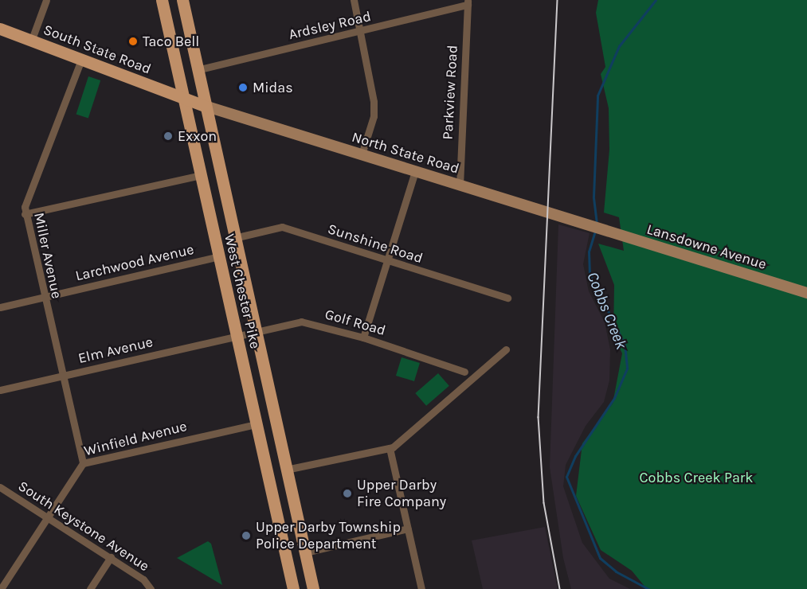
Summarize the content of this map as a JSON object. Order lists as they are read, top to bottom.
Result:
{
  "streets": {
    "main road": [
      "South State Road",
      "North State Road",
      "Lansdowne Avenue",
      "West Chester Pike"
    ],
    "street": [
      "Ardsley Road",
      "Parkview Road",
      "Sunshine Road",
      "Miller Avenue",
      "Larchwood Avenue",
      "Golf Road",
      "Elm Avenue",
      "Winfield Avenue",
      "South Keystone Avenue"
    ]
  },
  "crossings": [
    ["Ardsley Road", "Parkview Road"],
    ["Ardsley Road", "West Chester Pike"],
    ["South State Road", "North State Road"],
    ["South State Road", "Miller Avenue"],
    ["South State Road", "West Chester Pike"],
    ["Parkview Road", "North State Road"],
    ["North State Road", "Lansdowne Avenue"],
    ["North State Road", "West Chester Pike"],
    ["Sunshine Road", "West Chester Pike"],
    ["Miller Avenue", "Larchwood Avenue"],
    ["Miller Avenue", "Elm Avenue"],
    ["Miller Avenue", "Winfield Avenue"],
    ["Larchwood Avenue", "West Chester Pike"],
    ["West Chester Pike", "Golf Road"],
    ["West Chester Pike", "Elm Avenue"],
    ["West Chester Pike", "Winfield Avenue"],
    ["Golf Road", "Elm Avenue"],
    ["Winfield Avenue", "South Keystone Avenue"]
  ],
  "water": ["Cobbs Creek"],
  "parks": ["Cobbs Creek Park"],
  "places": [
    "Taco Bell",
    "Midas",
    "Exxon",
    "Upper Darby Fire Company",
    "Upper Darby Township Police Department"
  ]
}
